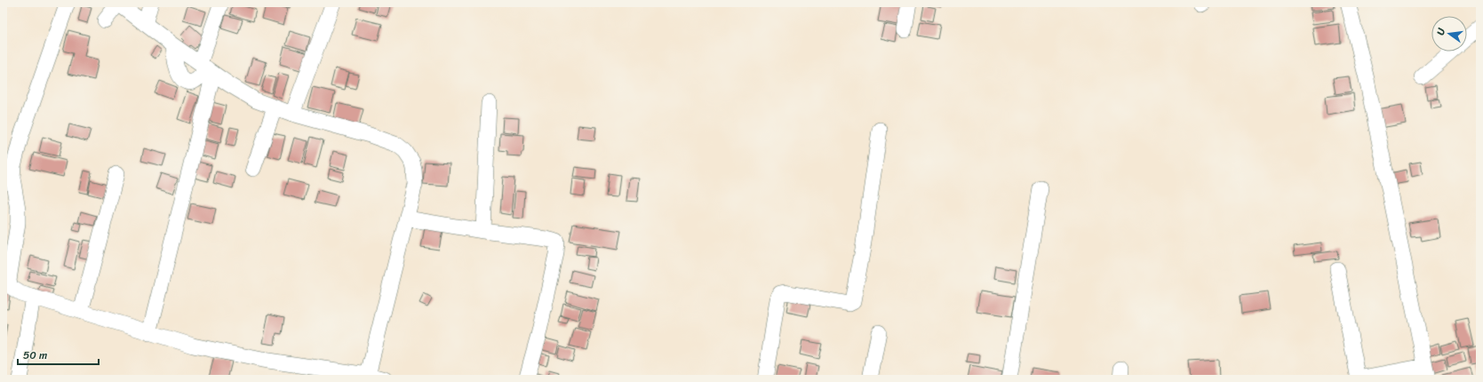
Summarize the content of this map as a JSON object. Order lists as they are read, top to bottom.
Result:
{
  "scale_bar": "50 m",
  "north": "left"
}
